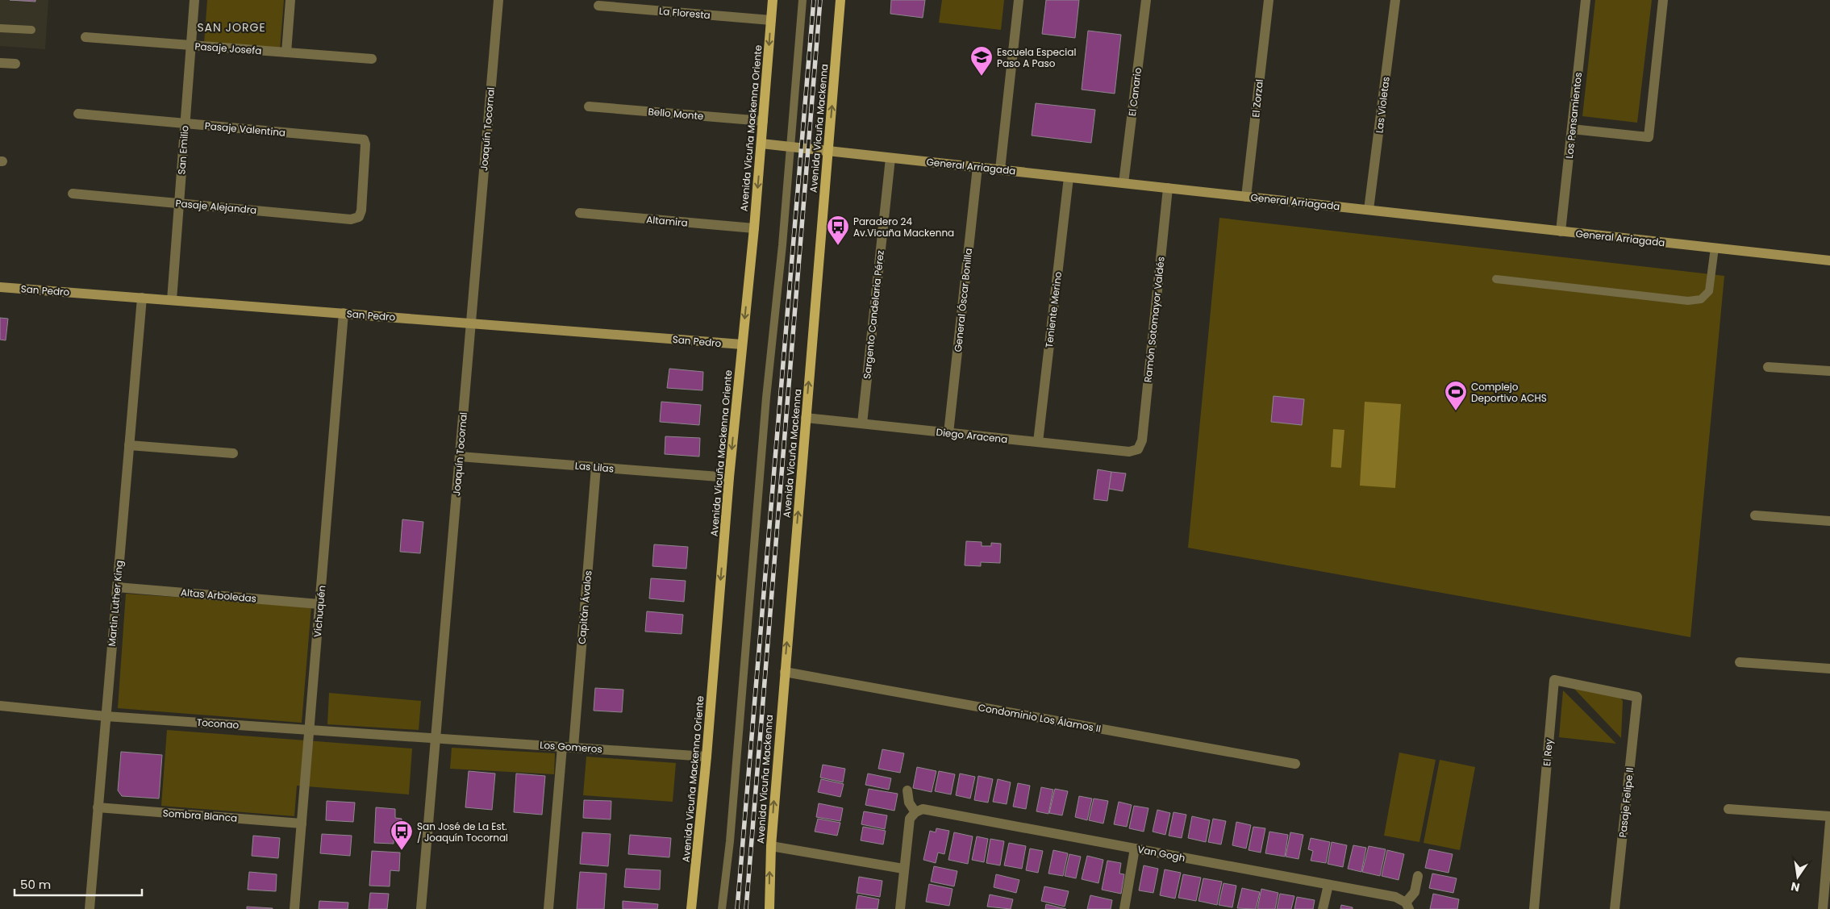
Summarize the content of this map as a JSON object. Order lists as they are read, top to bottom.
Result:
{
  "streets": {
    "main road": ["Avenida Vicuña Mackenna Oriente", "Avenida Vicuña Mackenna"],
    "street": [
      "La Floresta",
      "Pasaje Josefa",
      "El Canario",
      "El Zorzal",
      "Las Violetas",
      "Bello Monte",
      "Los Pensamientos",
      "Pasaje Valentina",
      "Joaquín Tocornal",
      "San Emilio",
      "General Arriagada",
      "Pasaje Alejandra",
      "Altamira",
      "San Pedro",
      "General Óscar Bonilla",
      "Teniente Merino",
      "Sargento Candelaria Pérez",
      "Ramón Sotomayor Valdés",
      "Diego Aracena",
      "Las Lilas",
      "Altas Arboledas",
      "Martin Luther King",
      "Capitán Ávalos",
      "Vichuquén",
      "Condominio Los Álamos II",
      "Toconao",
      "Los Gomeros",
      "El Rey",
      "Pasaje Felipe II",
      "Sombra Blanca",
      "Van Gogh"
    ]
  },
  "crossings": [
    ["La Floresta", "Avenida Vicuña Mackenna Oriente"],
    ["Pasaje Josefa", "San Emilio"],
    ["El Canario", "General Arriagada"],
    ["El Zorzal", "General Arriagada"],
    ["Las Violetas", "General Arriagada"],
    ["Bello Monte", "Avenida Vicuña Mackenna Oriente"],
    ["Los Pensamientos", "General Arriagada"],
    ["Avenida Vicuña Mackenna Oriente", "General Arriagada"],
    ["Avenida Vicuña Mackenna Oriente", "Altamira"],
    ["Avenida Vicuña Mackenna Oriente", "San Pedro"],
    ["Avenida Vicuña Mackenna Oriente", "Las Lilas"],
    ["Avenida Vicuña Mackenna Oriente", "Los Gomeros"],
    ["Avenida Vicuña Mackenna", "General Arriagada"],
    ["Avenida Vicuña Mackenna", "Diego Aracena"],
    ["Avenida Vicuña Mackenna", "Condominio Los Álamos II"],
    ["Pasaje Valentina", "San Emilio"],
    ["Pasaje Valentina", "Pasaje Alejandra"],
    ["Joaquín Tocornal", "San Pedro"],
    ["Joaquín Tocornal", "Las Lilas"],
    ["Joaquín Tocornal", "Toconao"],
    ["Joaquín Tocornal", "Los Gomeros"],
    ["San Emilio", "Pasaje Alejandra"],
    ["San Emilio", "San Pedro"],
    ["General Arriagada", "General Óscar Bonilla"],
    ["General Arriagada", "Teniente Merino"],
    ["General Arriagada", "Sargento Candelaria Pérez"],
    ["General Arriagada", "Ramón Sotomayor Valdés"],
    ["San Pedro", "Martin Luther King"],
    ["San Pedro", "Vichuquén"],
    ["General Óscar Bonilla", "Diego Aracena"],
    ["Teniente Merino", "Diego Aracena"],
    ["Sargento Candelaria Pérez", "Diego Aracena"],
    ["Ramón Sotomayor Valdés", "Diego Aracena"],
    ["Las Lilas", "Capitán Ávalos"],
    ["Altas Arboledas", "Martin Luther King"],
    ["Altas Arboledas", "Vichuquén"],
    ["Martin Luther King", "Toconao"],
    ["Martin Luther King", "Sombra Blanca"],
    ["Capitán Ávalos", "Los Gomeros"],
    ["Vichuquén", "Toconao"],
    ["Vichuquén", "Sombra Blanca"],
    ["Toconao", "Los Gomeros"],
    ["El Rey", "Pasaje Felipe II"]
  ],
  "one_way": ["Avenida Vicuña Mackenna Oriente", "Avenida Vicuña Mackenna"],
  "districts": ["SAN JORGE"],
  "places": {
    "school or university": ["Escuela Especial Paso A Paso"],
    "bus stop": ["Paradero 24 Av.Vicuña Mackenna", "San José de La Est. / Joaquín Tocornal"],
    "sports": ["Complejo Deportivo ACHS"]
  },
  "scale_bar": "50 m",
  "north": "bottom"
}
